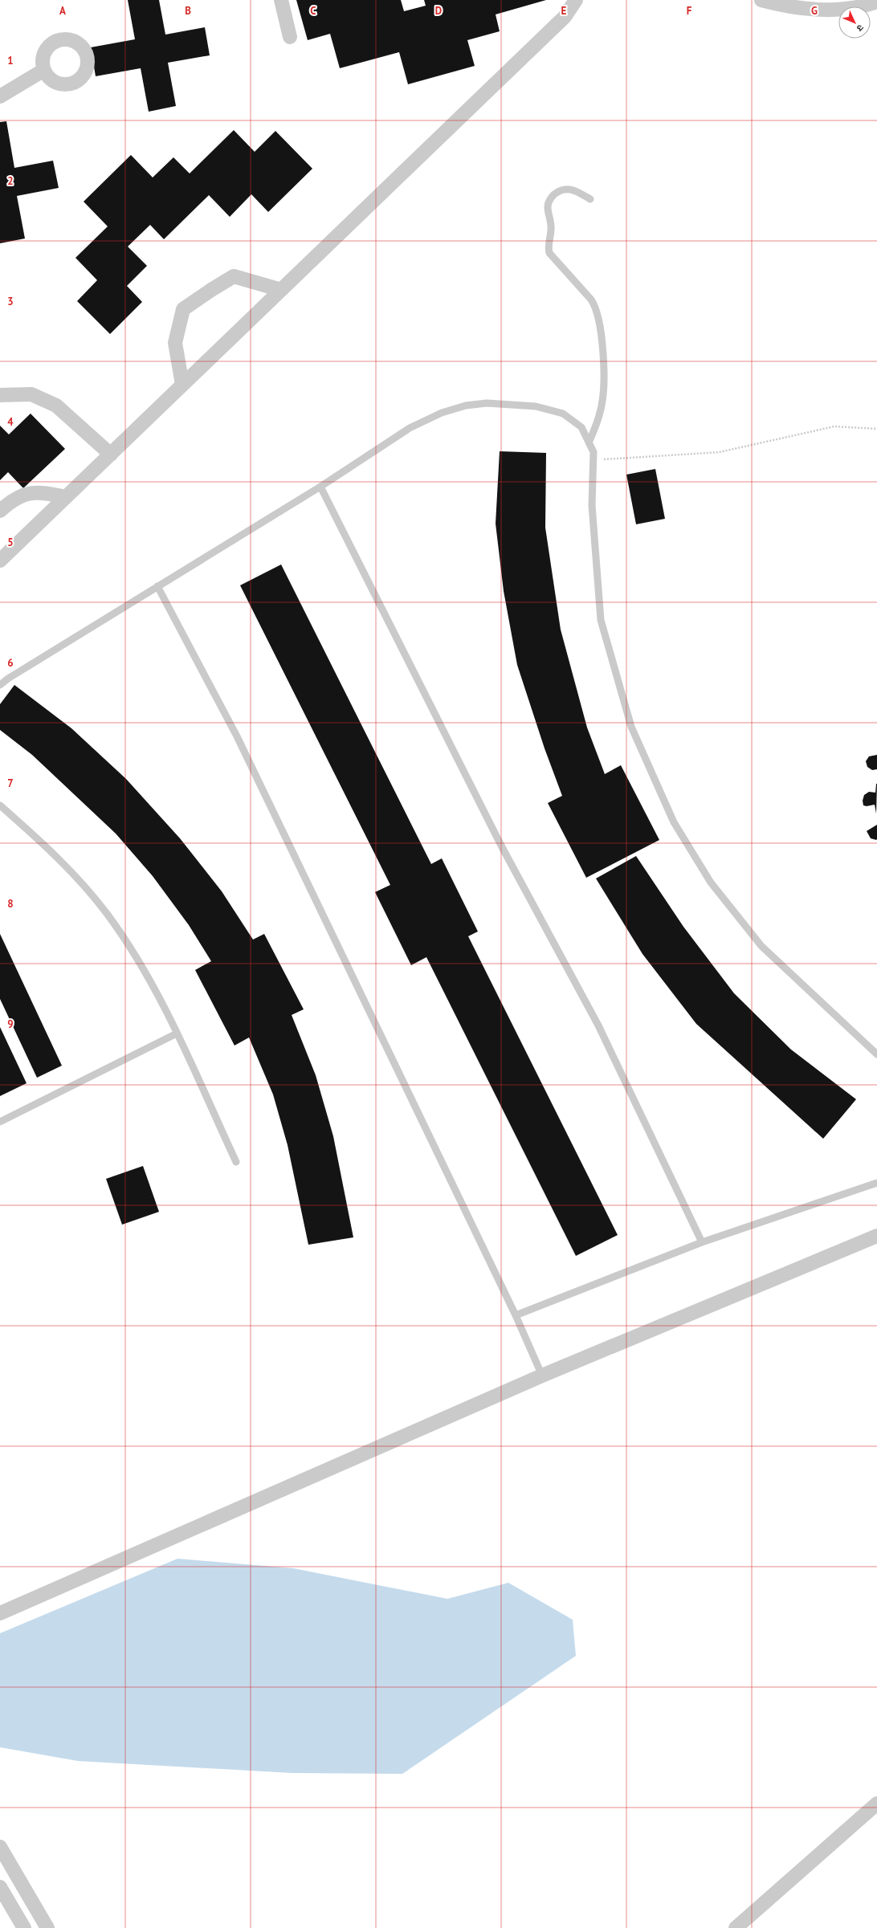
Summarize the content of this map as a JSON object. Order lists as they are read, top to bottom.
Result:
{
  "north": "bottom right",
  "grid": {
    "columns": [
      "A",
      "B",
      "C",
      "D",
      "E",
      "F",
      "G"
    ],
    "rows": [
      "1",
      "2",
      "3",
      "4",
      "5",
      "6",
      "7",
      "8",
      "9"
    ]
  }
}
